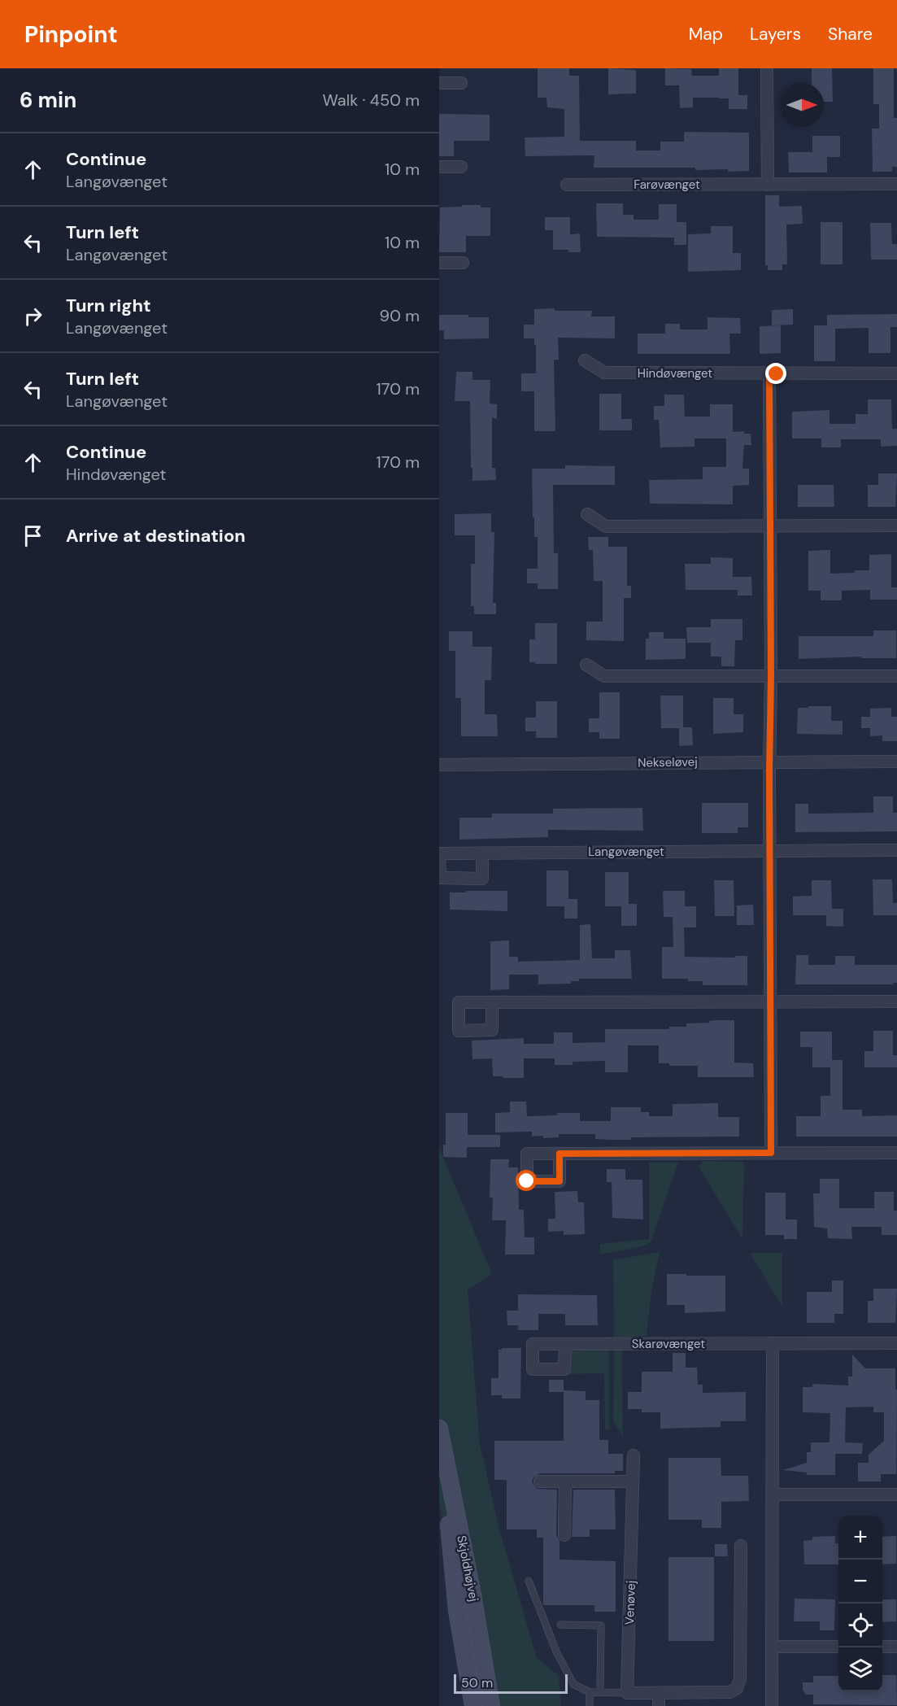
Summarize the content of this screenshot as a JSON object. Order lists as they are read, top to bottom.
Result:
{
  "streets": {
    "street": [
      "Farøvænget",
      "Hindøvænget",
      "Nekseløvej",
      "Langøvænget",
      "Skarøvænget",
      "Skjoldhøjvej",
      "Venøvej"
    ]
  },
  "scale_bar": "50 m",
  "north": "right",
  "page": {
    "header": "Pinpoint",
    "nav": ["Map", "Layers", "Share"],
    "heading": ["6 min", "Walk · 450 m"],
    "list": [
      ["Continue", "Langøvænget", "10 m"],
      ["Turn left", "Langøvænget", "10 m"],
      ["Turn right", "Langøvænget", "90 m"],
      ["Turn left", "Langøvænget", "170 m"],
      ["Continue", "Hindøvænget", "170 m"],
      "Arrive at destination"
    ],
    "map_buttons": ["+", "−"],
    "scale": "50 m"
  }
}
